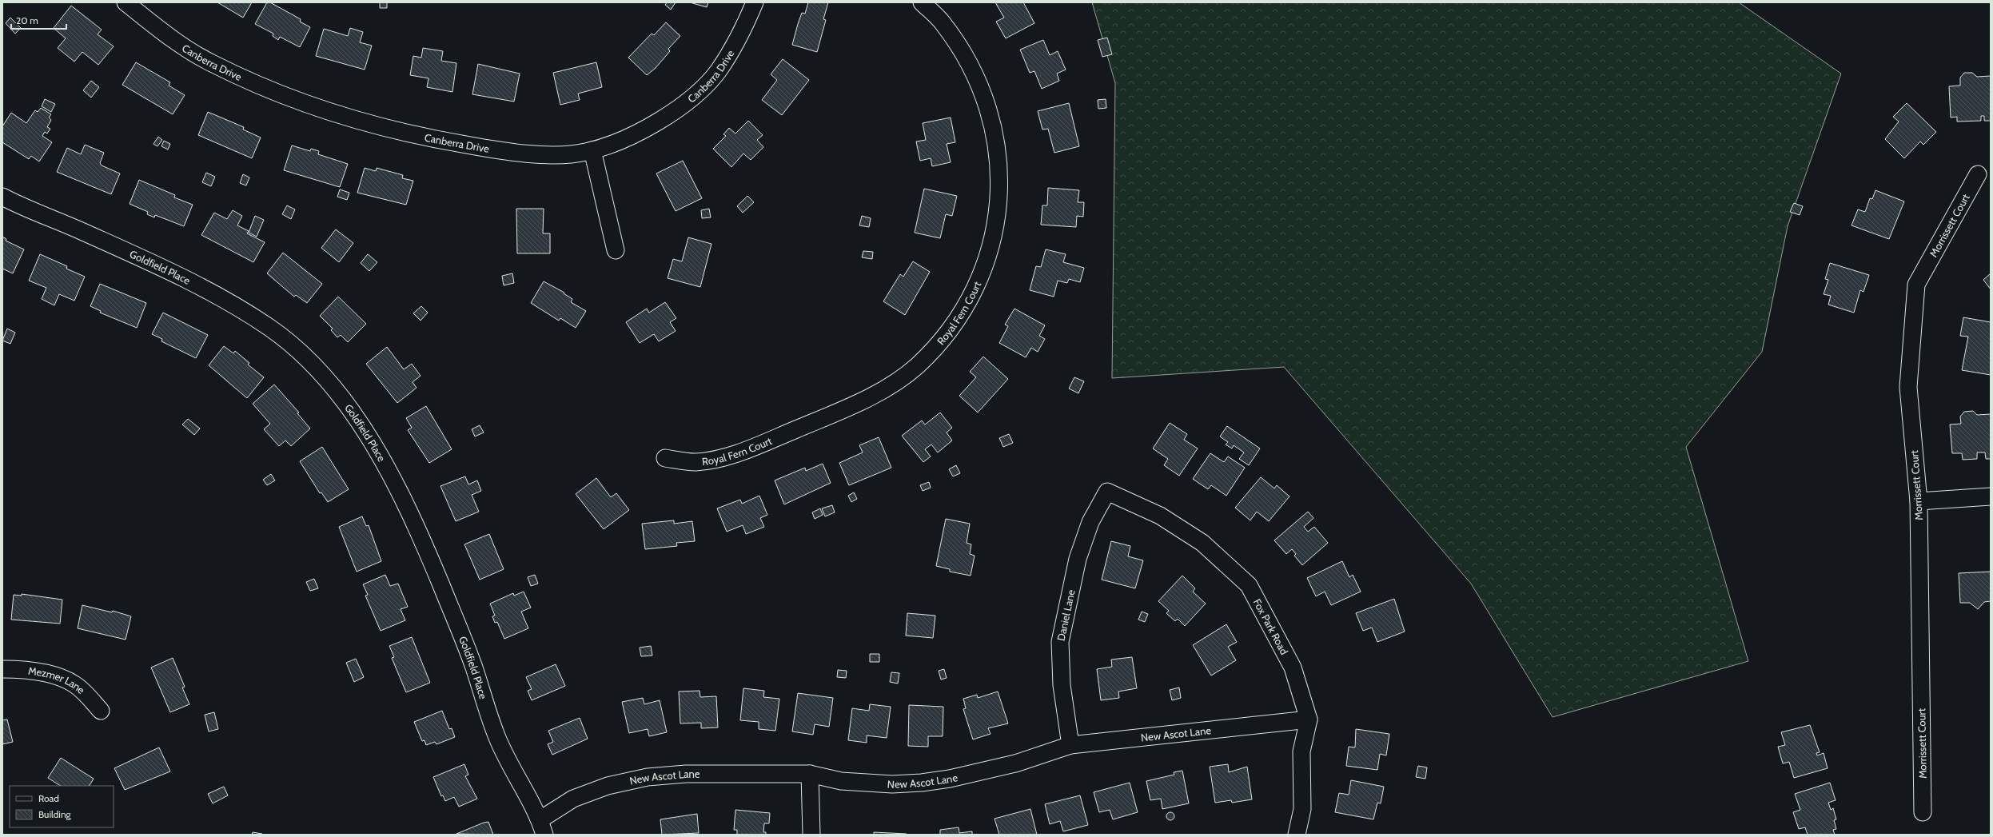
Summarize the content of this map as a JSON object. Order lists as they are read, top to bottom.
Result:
{
  "streets": {
    "street": [
      "Canberra Drive",
      "Morrissett Court",
      "Goldfield Place",
      "Royal Fern Court",
      "Daniel Lane",
      "Fox Park Road",
      "Mezmer Lane",
      "New Ascot Lane"
    ]
  },
  "crossings": [
    ["Goldfield Place", "New Ascot Lane"],
    ["Daniel Lane", "Fox Park Road"],
    ["Daniel Lane", "New Ascot Lane"],
    ["Fox Park Road", "New Ascot Lane"]
  ],
  "legend": ["Road", "Building"],
  "scale_bar": "20 m"
}
